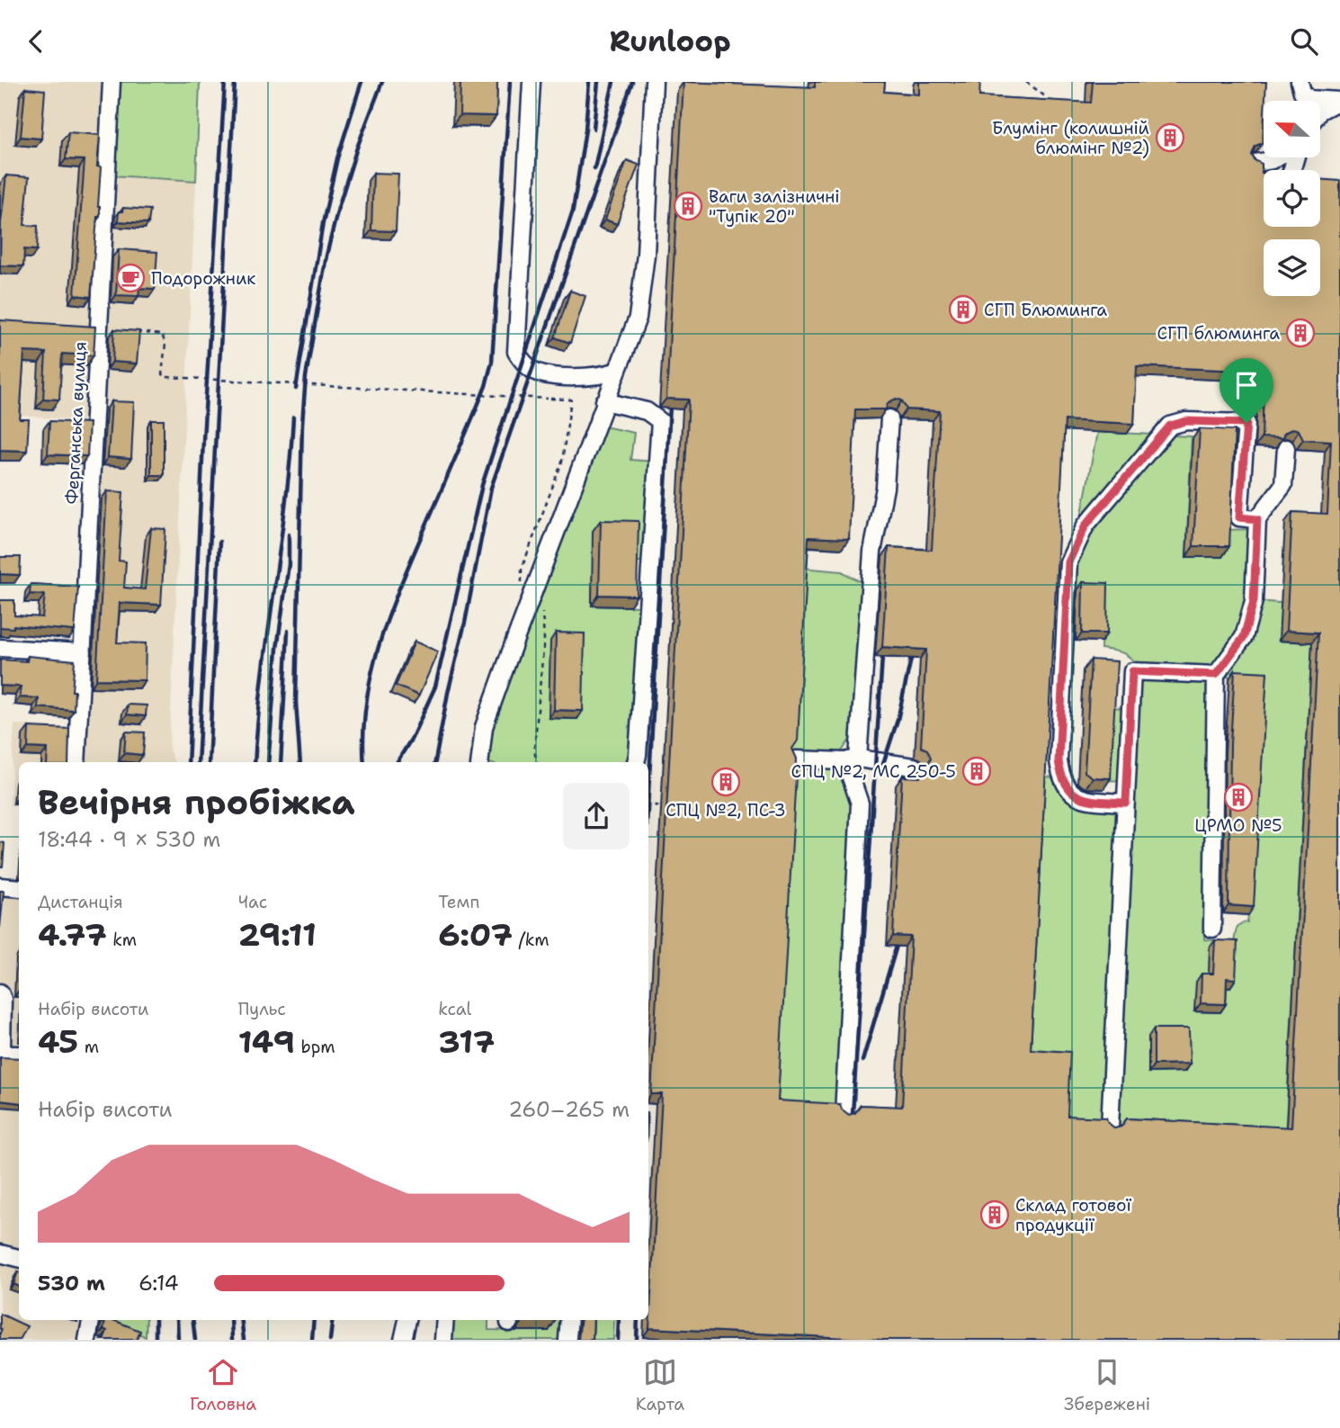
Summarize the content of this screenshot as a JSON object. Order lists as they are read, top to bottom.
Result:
{
  "streets": {
    "street": ["Ферганська вулиця"]
  },
  "places": {
    "building": [
      "Блумінг (колишній блюмінг №2)",
      "Ваги залізничні \"Тупік 20\"",
      "СГП Блюминга",
      "СГП блюминга",
      "СПЦ №2, МС 250-5",
      "СПЦ №2, ПС-3",
      "ЦРМО №5",
      "Склад готової продукції"
    ],
    "cafe": ["Подорожник"]
  },
  "north": "left",
  "page": {
    "header": "Runloop",
    "heading": ["Вечірня пробіжка", "18:44 · 9 × 530 m"],
    "stats": [
      ["Дистанція", "4.77 km"],
      ["Час", "29:11"],
      ["Темп", "6:07 /km"],
      ["Набір висоти", "45 m"],
      ["Пульс", "149 bpm"],
      ["kcal", "317"]
    ],
    "chart": ["Набір висоти", "260–265 m"],
    "list": [
      {
        "name": "530 m",
        "note": "6:14"
      }
    ],
    "tabs": ["Головна", "Карта", "Збережені"]
  }
}
